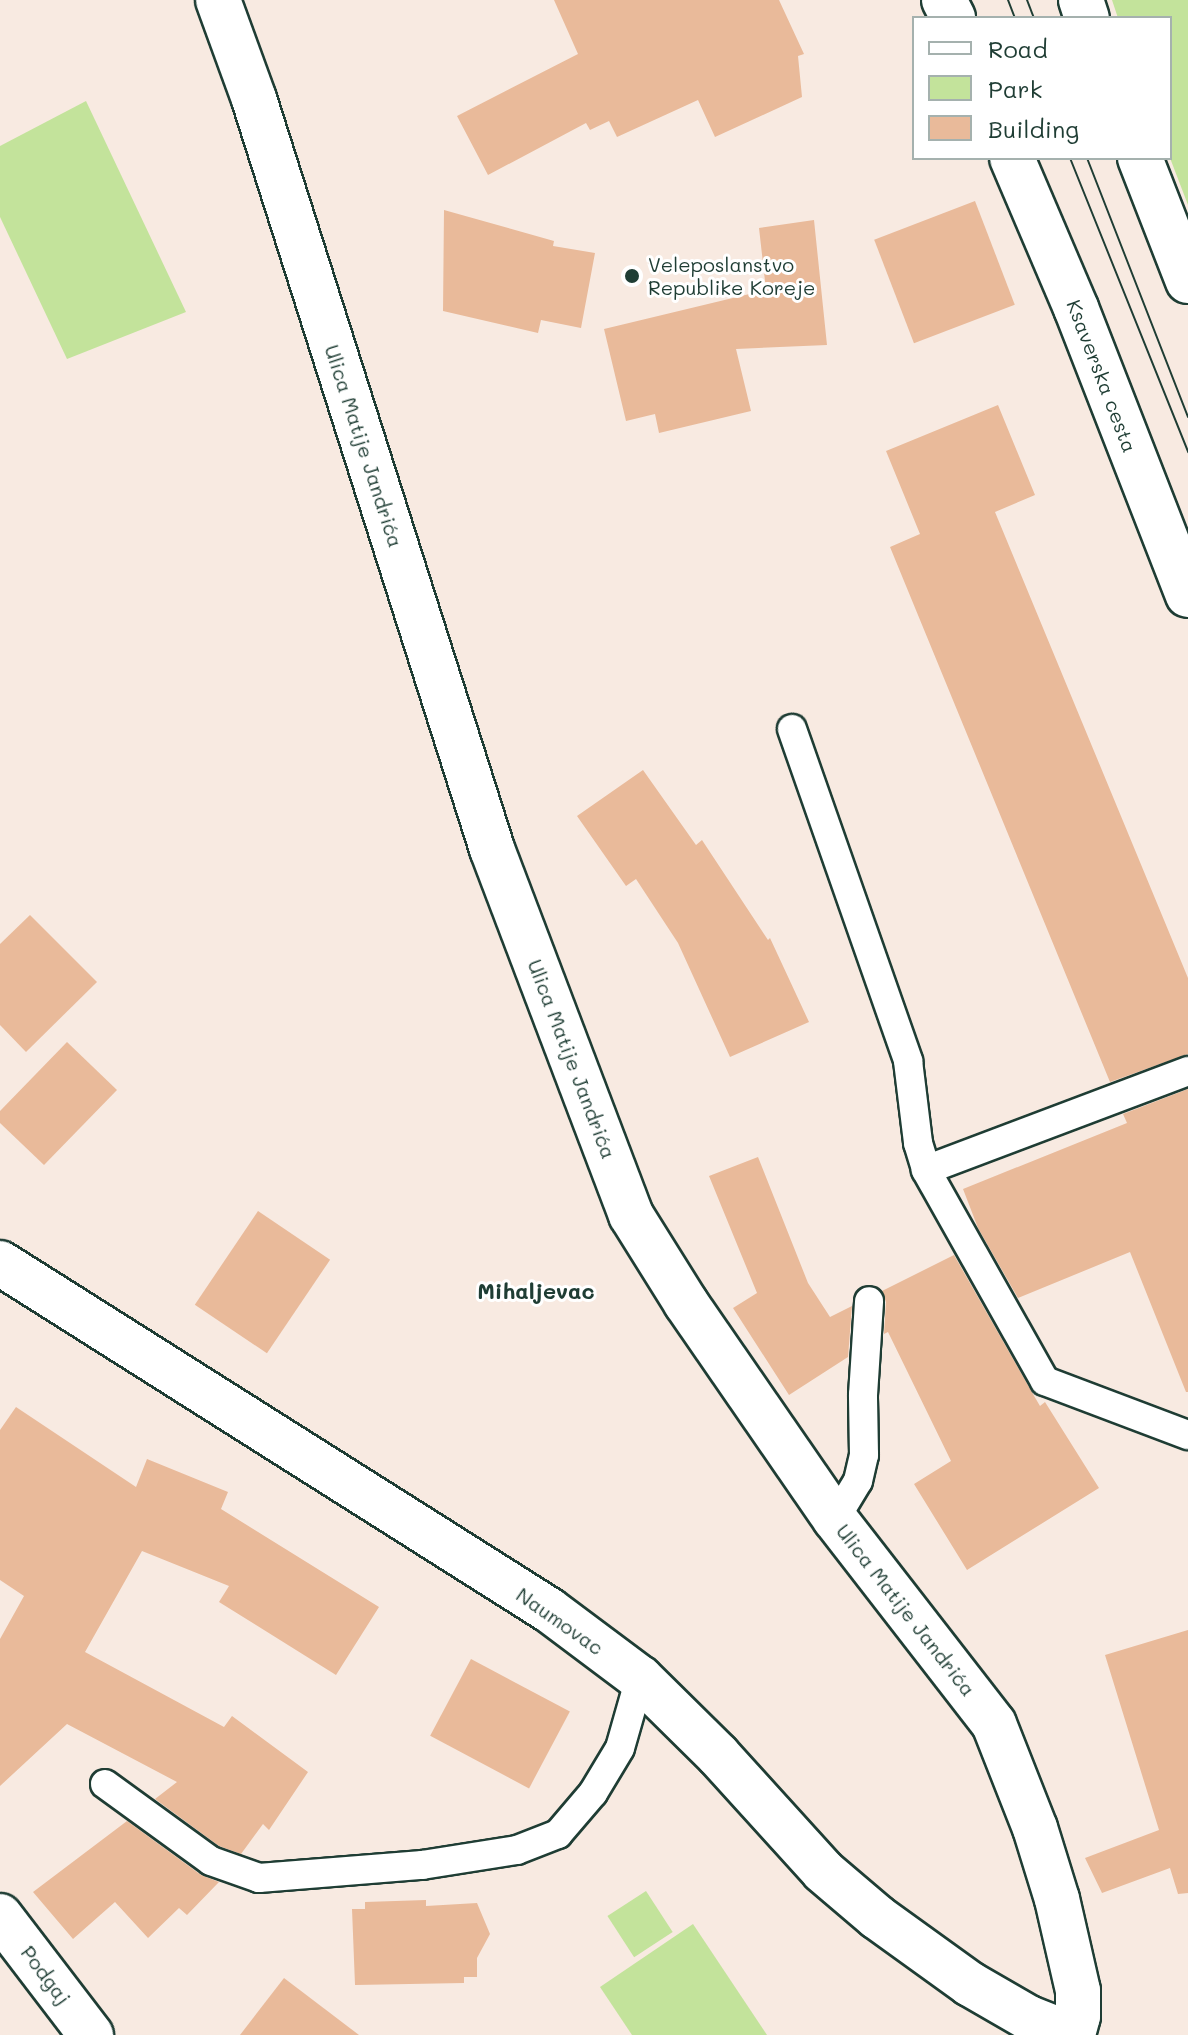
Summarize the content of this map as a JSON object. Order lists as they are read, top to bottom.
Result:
{
  "streets": {
    "street": [
      "Ksaverska cesta",
      "Ulica Matije Jandrića",
      "Naumovac",
      "Podgaj"
    ]
  },
  "crossings": [
    ["Ulica Matije Jandrića", "Naumovac"]
  ],
  "districts": ["Mihaljevac"],
  "places": ["Veleposlanstvo Republike Koreje"],
  "legend": ["Road", "Park", "Building"]
}
